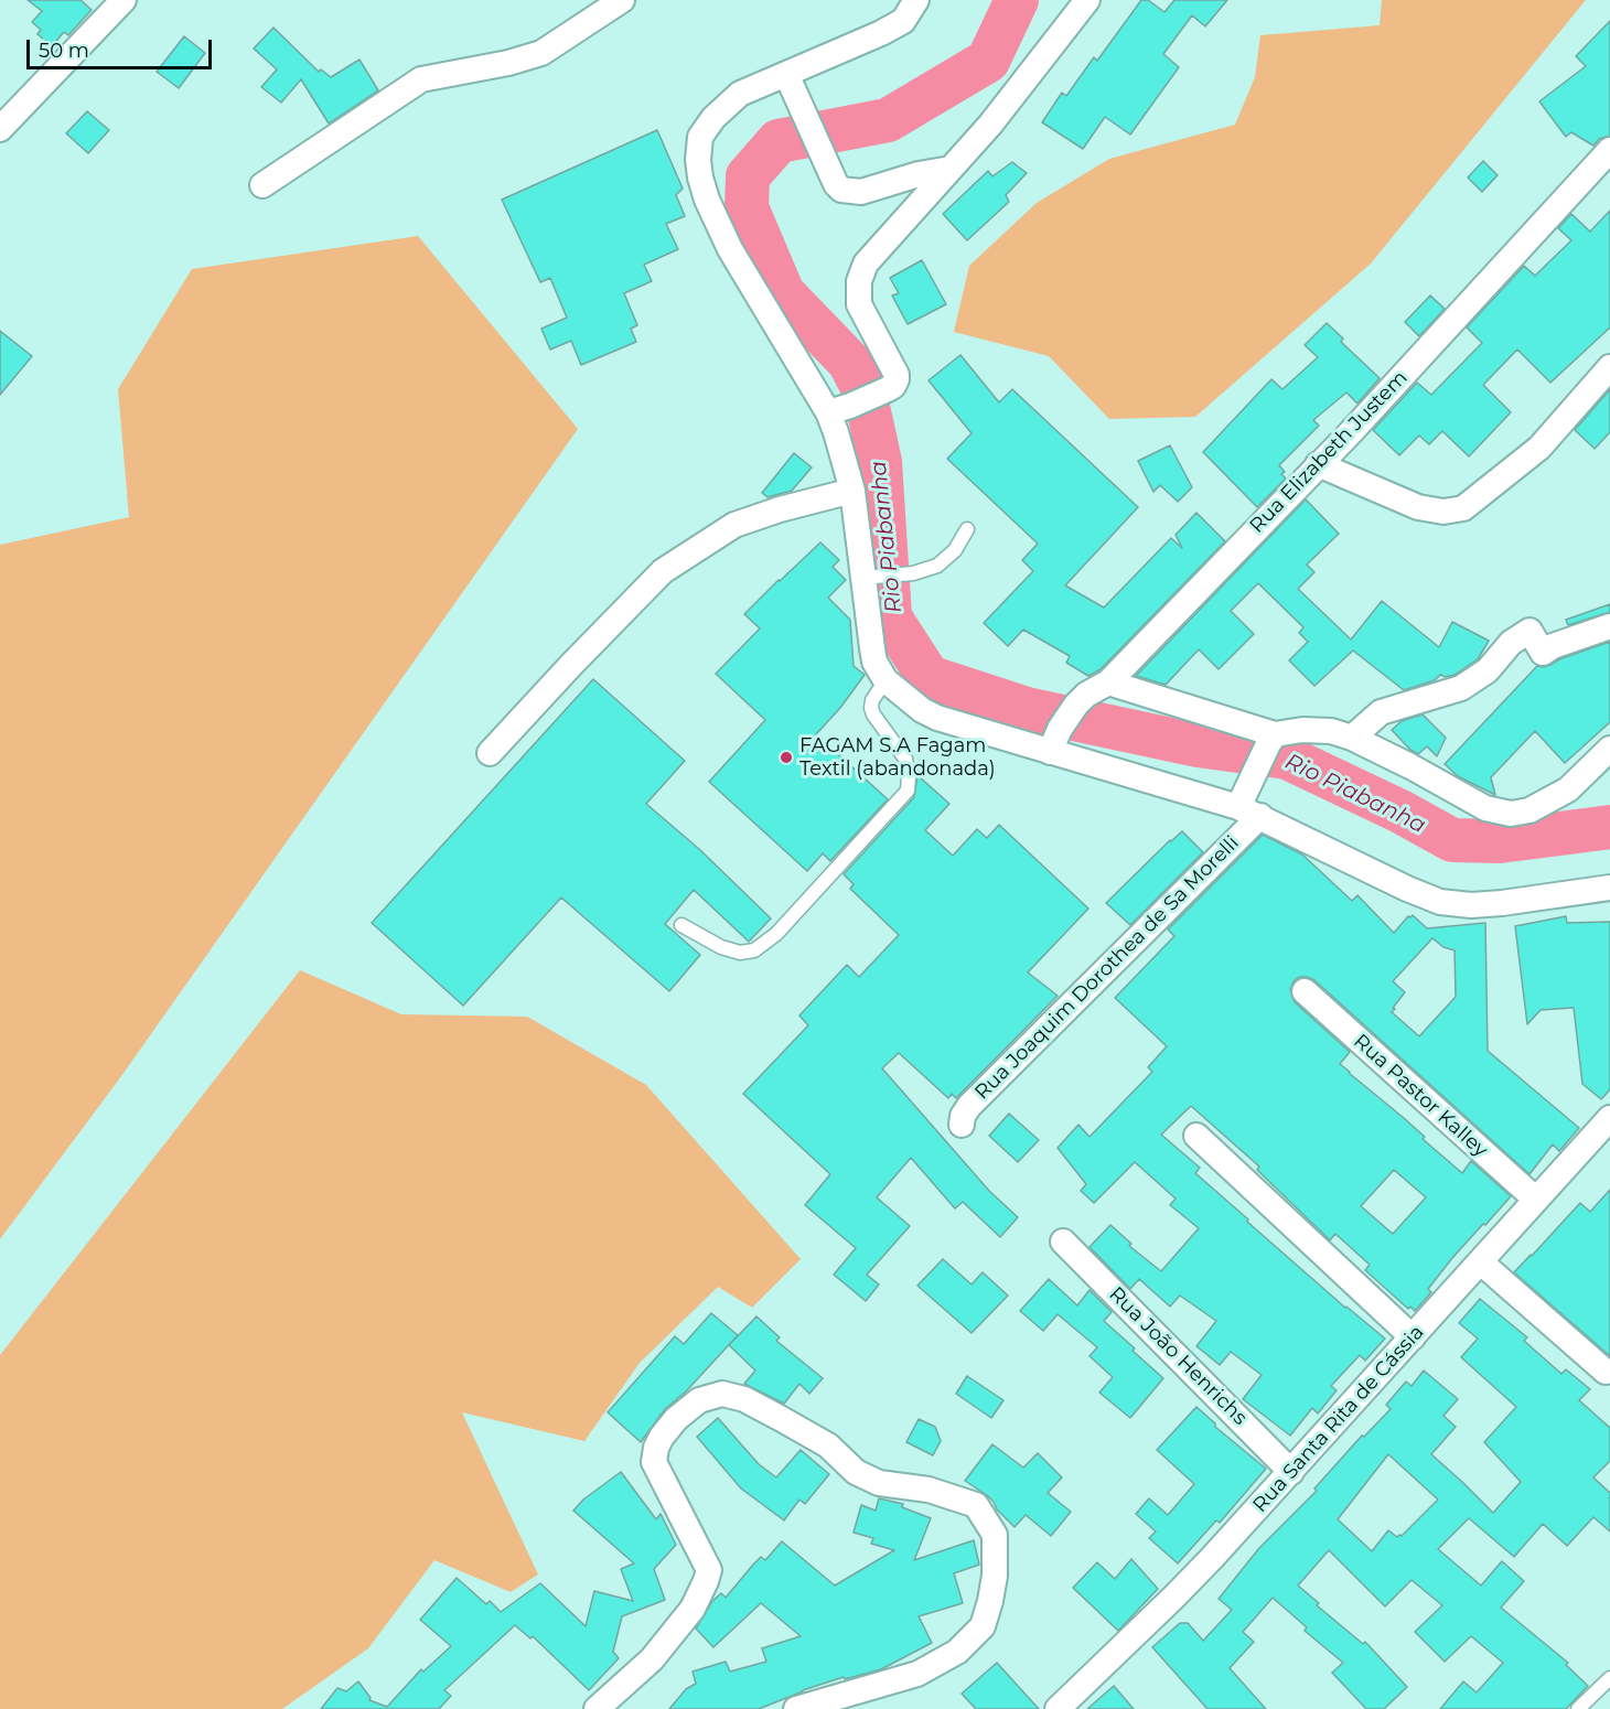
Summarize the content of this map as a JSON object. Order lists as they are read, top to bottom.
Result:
{
  "streets": {
    "street": [
      "Rua Elizabeth Justem",
      "Rua Joaquim Dorothea de Sa Morelli",
      "Rua Pastor Kalley",
      "Rua João Henrichs",
      "Rua Santa Rita de Cássia"
    ]
  },
  "crossings": [
    ["Rua Pastor Kalley", "Rua Santa Rita de Cássia"],
    ["Rua João Henrichs", "Rua Santa Rita de Cássia"]
  ],
  "water": ["Rio Piabanha"],
  "places": ["FAGAM S.A Fagam Textil (abandonada)"],
  "scale_bar": "50 m"
}
